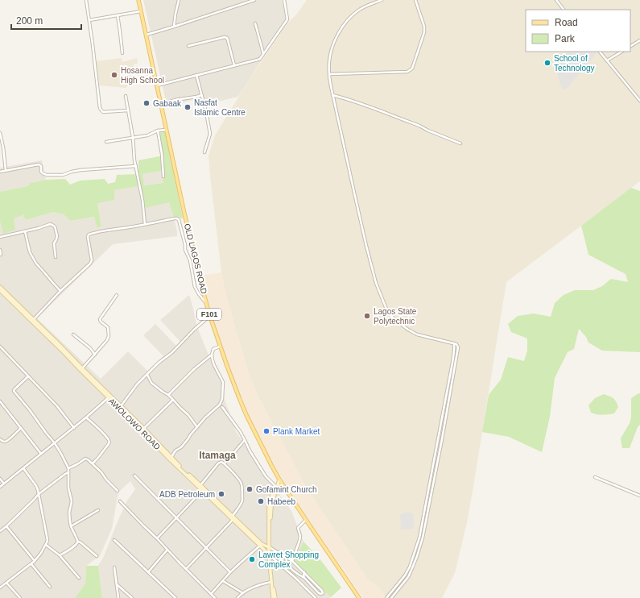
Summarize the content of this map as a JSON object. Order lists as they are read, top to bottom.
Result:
{
  "streets": {
    "main road": ["OLD LAGOS ROAD", "F101", "AWOLOWO ROAD"]
  },
  "districts": ["Itamaga"],
  "places": [
    "School of Technology",
    "Hosanna High School",
    "Gabaak",
    "Nasfat Islamic Centre",
    "Lagos State Polytechnic",
    "Plank Market",
    "Gofamint Church",
    "ADB Petroleum",
    "Habeeb",
    "Lawret Shopping Complex"
  ],
  "legend": ["Road", "Park"],
  "scale_bar": "200 m"
}
